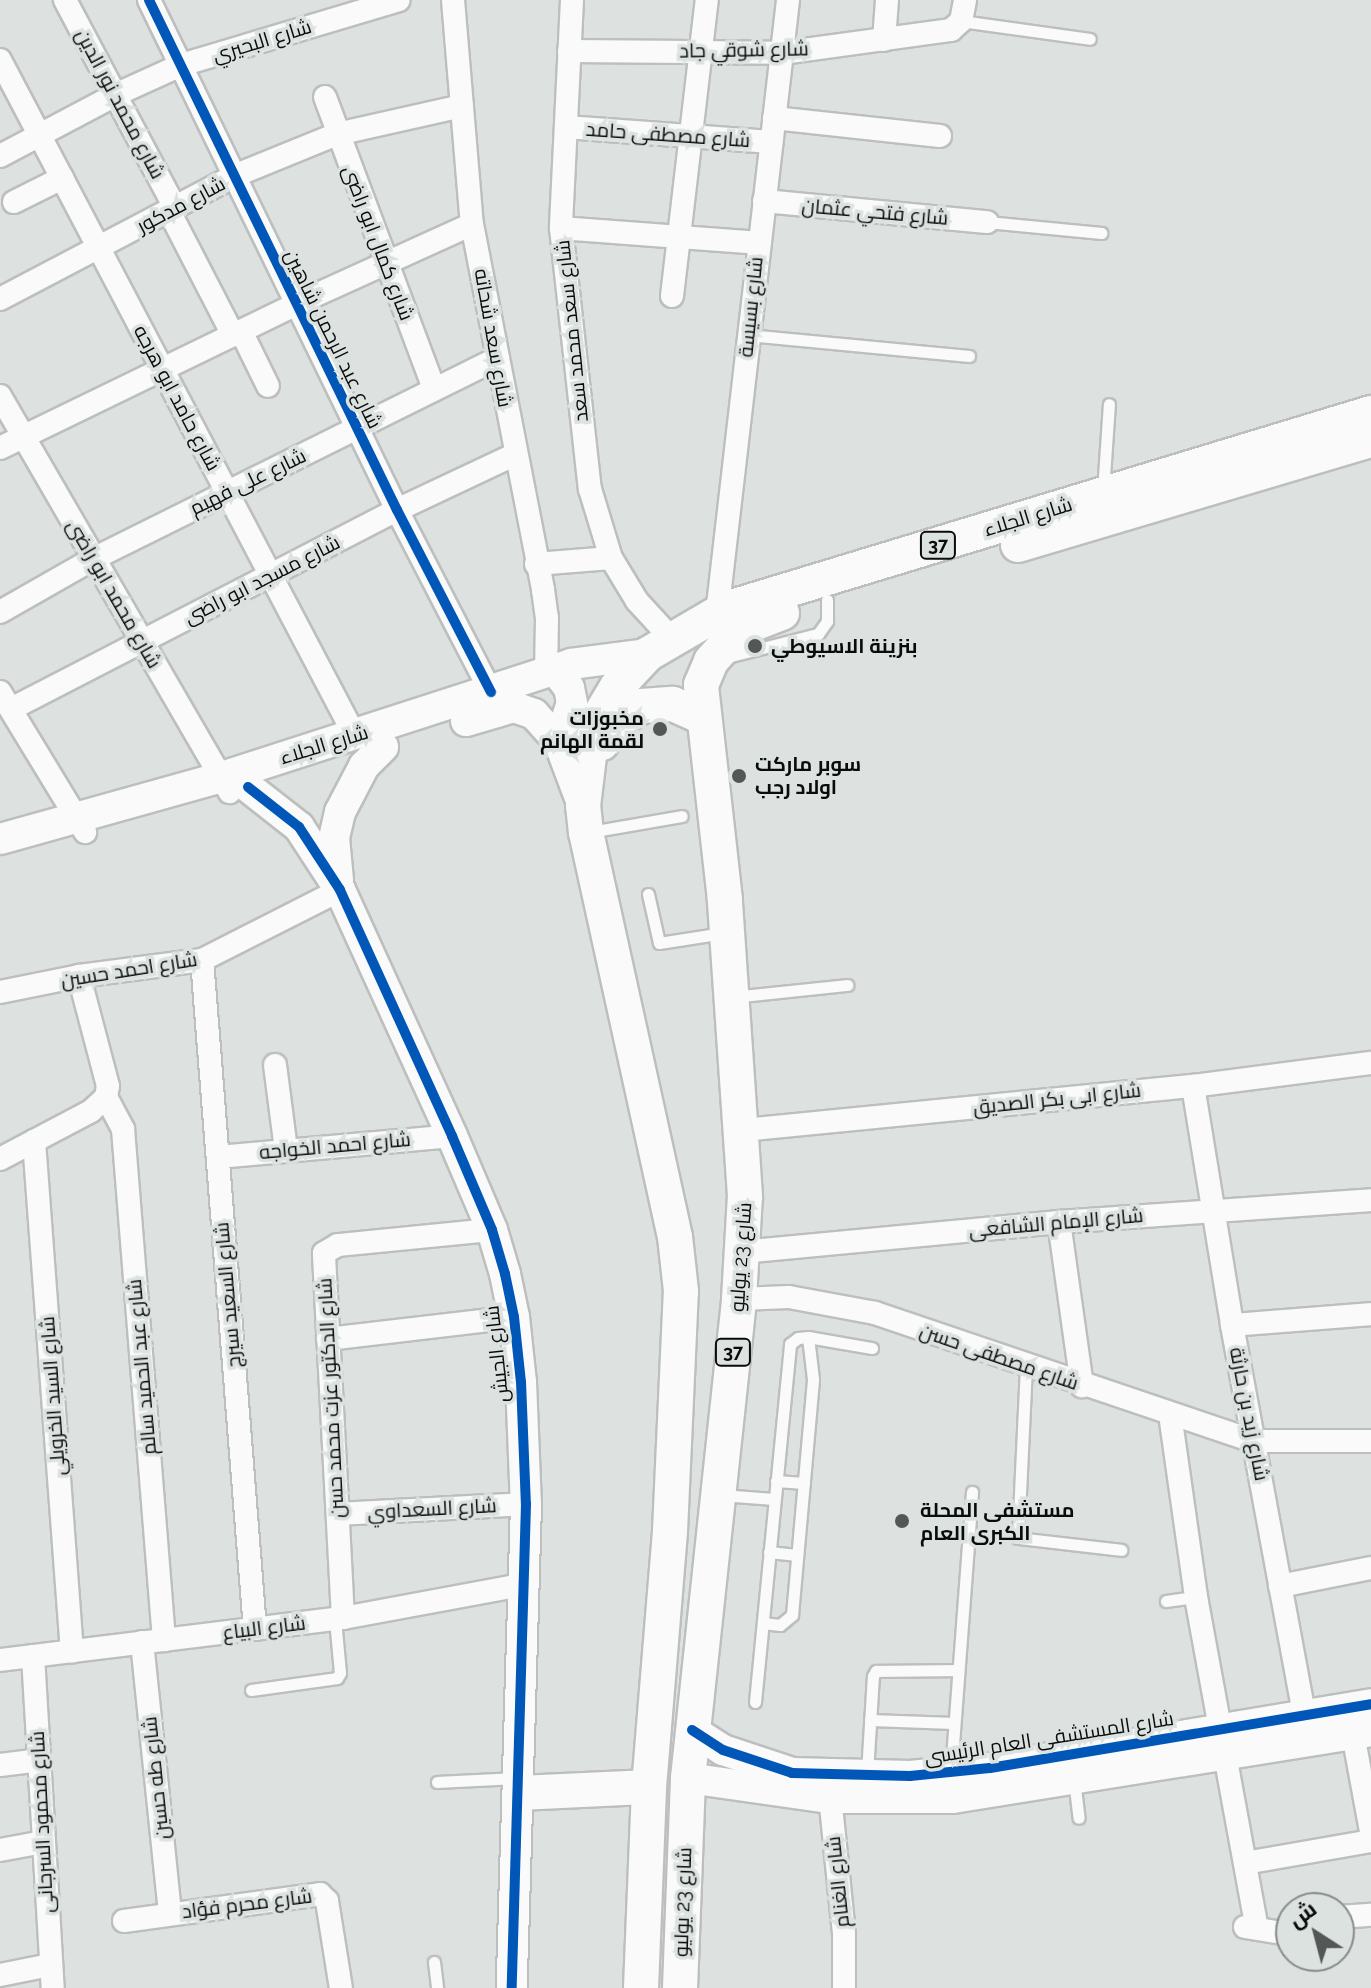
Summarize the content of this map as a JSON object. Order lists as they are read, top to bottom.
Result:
{
  "streets": {
    "main road": ["شارع الجلاء", "37", "شارع 23 يوليو"],
    "street": [
      "شارع البحيري",
      "شارع شوقي جاد",
      "شارع محمد نور الدين",
      "شارع مصطفى حامد",
      "شارع مدكور",
      "شارع فتحي عثمان",
      "شارع كمال ابو راضى",
      "شارع بسيسة",
      "شارع سعد محمد سعد",
      "شارع سعد شحاته",
      "شارع عبد الرحمن شاهين",
      "شارع حامد ابو هرجه",
      "شارع على فهيم",
      "شارع مسجد ابو راضى",
      "شارع محمد ابو راضى",
      "شارع احمد حسين",
      "شارع ابى بكر الصديق",
      "شارع احمد الخواجه",
      "شارع الإمام الشافعى",
      "شارع السعيد سيرج",
      "شارع الجيش",
      "شارع مصطفى حسن",
      "شارع عبد الحميد سالم",
      "شارع السيد الخرويلي",
      "شارع الدكتور عزت محمد حسن",
      "شارع زيد بن حارثة",
      "شارع السعداوي",
      "شارع البياع",
      "شارع المستشفى العام الرئيسى",
      "شارع طه حسين",
      "شارع محمود السرجانى",
      "شارع الغنام",
      "شارع محرم فؤاد"
    ]
  },
  "crossings": [
    ["شارع البحيري", "شارع محمد نور الدين"],
    ["شارع البحيري", "شارع عبد الرحمن شاهين"],
    ["شارع البحيري", "شارع حامد ابو هرجه"],
    ["شارع شوقي جاد", "شارع بسيسة"],
    ["شارع شوقي جاد", "شارع سعد محمد سعد"],
    ["شارع محمد نور الدين", "شارع مدكور"],
    ["شارع مصطفى حامد", "شارع بسيسة"],
    ["شارع مصطفى حامد", "شارع سعد محمد سعد"],
    ["شارع مدكور", "شارع كمال ابو راضى"],
    ["شارع مدكور", "شارع سعد شحاته"],
    ["شارع مدكور", "شارع عبد الرحمن شاهين"],
    ["شارع مدكور", "شارع حامد ابو هرجه"],
    ["شارع فتحي عثمان", "شارع بسيسة"],
    ["شارع كمال ابو راضى", "شارع على فهيم"],
    ["شارع بسيسة", "شارع الجلاء"],
    ["شارع سعد محمد سعد", "شارع الجلاء"],
    ["شارع سعد شحاته", "شارع على فهيم"],
    ["شارع سعد شحاته", "شارع الجلاء"],
    ["شارع سعد شحاته", "شارع مسجد ابو راضى"],
    ["شارع عبد الرحمن شاهين", "شارع على فهيم"],
    ["شارع عبد الرحمن شاهين", "شارع الجلاء"],
    ["شارع عبد الرحمن شاهين", "شارع مسجد ابو راضى"],
    ["شارع حامد ابو هرجه", "شارع على فهيم"],
    ["شارع حامد ابو هرجه", "شارع الجلاء"],
    ["شارع حامد ابو هرجه", "شارع مسجد ابو راضى"],
    ["شارع حامد ابو هرجه", "شارع الجيش"],
    ["شارع على فهيم", "شارع محمد ابو راضى"],
    ["شارع الجلاء", "شارع محمد ابو راضى"],
    ["شارع الجلاء", "شارع 23 يوليو"],
    ["شارع الجلاء", "شارع الجيش"],
    ["شارع مسجد ابو راضى", "شارع محمد ابو راضى"],
    ["شارع محمد ابو راضى", "شارع الجيش"],
    ["شارع احمد حسين", "شارع السعيد سيرج"],
    ["شارع احمد حسين", "شارع الجيش"],
    ["شارع احمد حسين", "شارع عبد الحميد سالم"],
    ["شارع ابى بكر الصديق", "شارع 23 يوليو"],
    ["شارع ابى بكر الصديق", "شارع زيد بن حارثة"],
    ["شارع احمد الخواجه", "شارع السعيد سيرج"],
    ["شارع احمد الخواجه", "شارع الجيش"],
    ["شارع الإمام الشافعى", "شارع 23 يوليو"],
    ["شارع الإمام الشافعى", "شارع زيد بن حارثة"],
    ["شارع 23 يوليو", "شارع مصطفى حسن"],
    ["شارع 23 يوليو", "شارع المستشفى العام الرئيسى"],
    ["شارع السعيد سيرج", "شارع البياع"],
    ["شارع الجيش", "شارع الدكتور عزت محمد حسن"],
    ["شارع الجيش", "شارع السعداوي"],
    ["شارع الجيش", "شارع البياع"],
    ["شارع مصطفى حسن", "شارع زيد بن حارثة"],
    ["شارع عبد الحميد سالم", "شارع البياع"],
    ["شارع عبد الحميد سالم", "شارع طه حسين"],
    ["شارع السيد الخرويلي", "شارع البياع"],
    ["شارع الدكتور عزت محمد حسن", "شارع السعداوي"],
    ["شارع الدكتور عزت محمد حسن", "شارع البياع"],
    ["شارع زيد بن حارثة", "شارع المستشفى العام الرئيسى"],
    ["شارع البياع", "شارع طه حسين"],
    ["شارع البياع", "شارع محمود السرجانى"],
    ["شارع المستشفى العام الرئيسى", "شارع الغنام"],
    ["شارع طه حسين", "شارع محرم فؤاد"]
  ],
  "places": [
    "بنزينة الاسيوطي",
    "مخبوزات لقمة الهانم",
    "سوبر ماركت اولاد رجب",
    "مستشفى المحلة الكبرى العام"
  ],
  "north": "top left"
}
